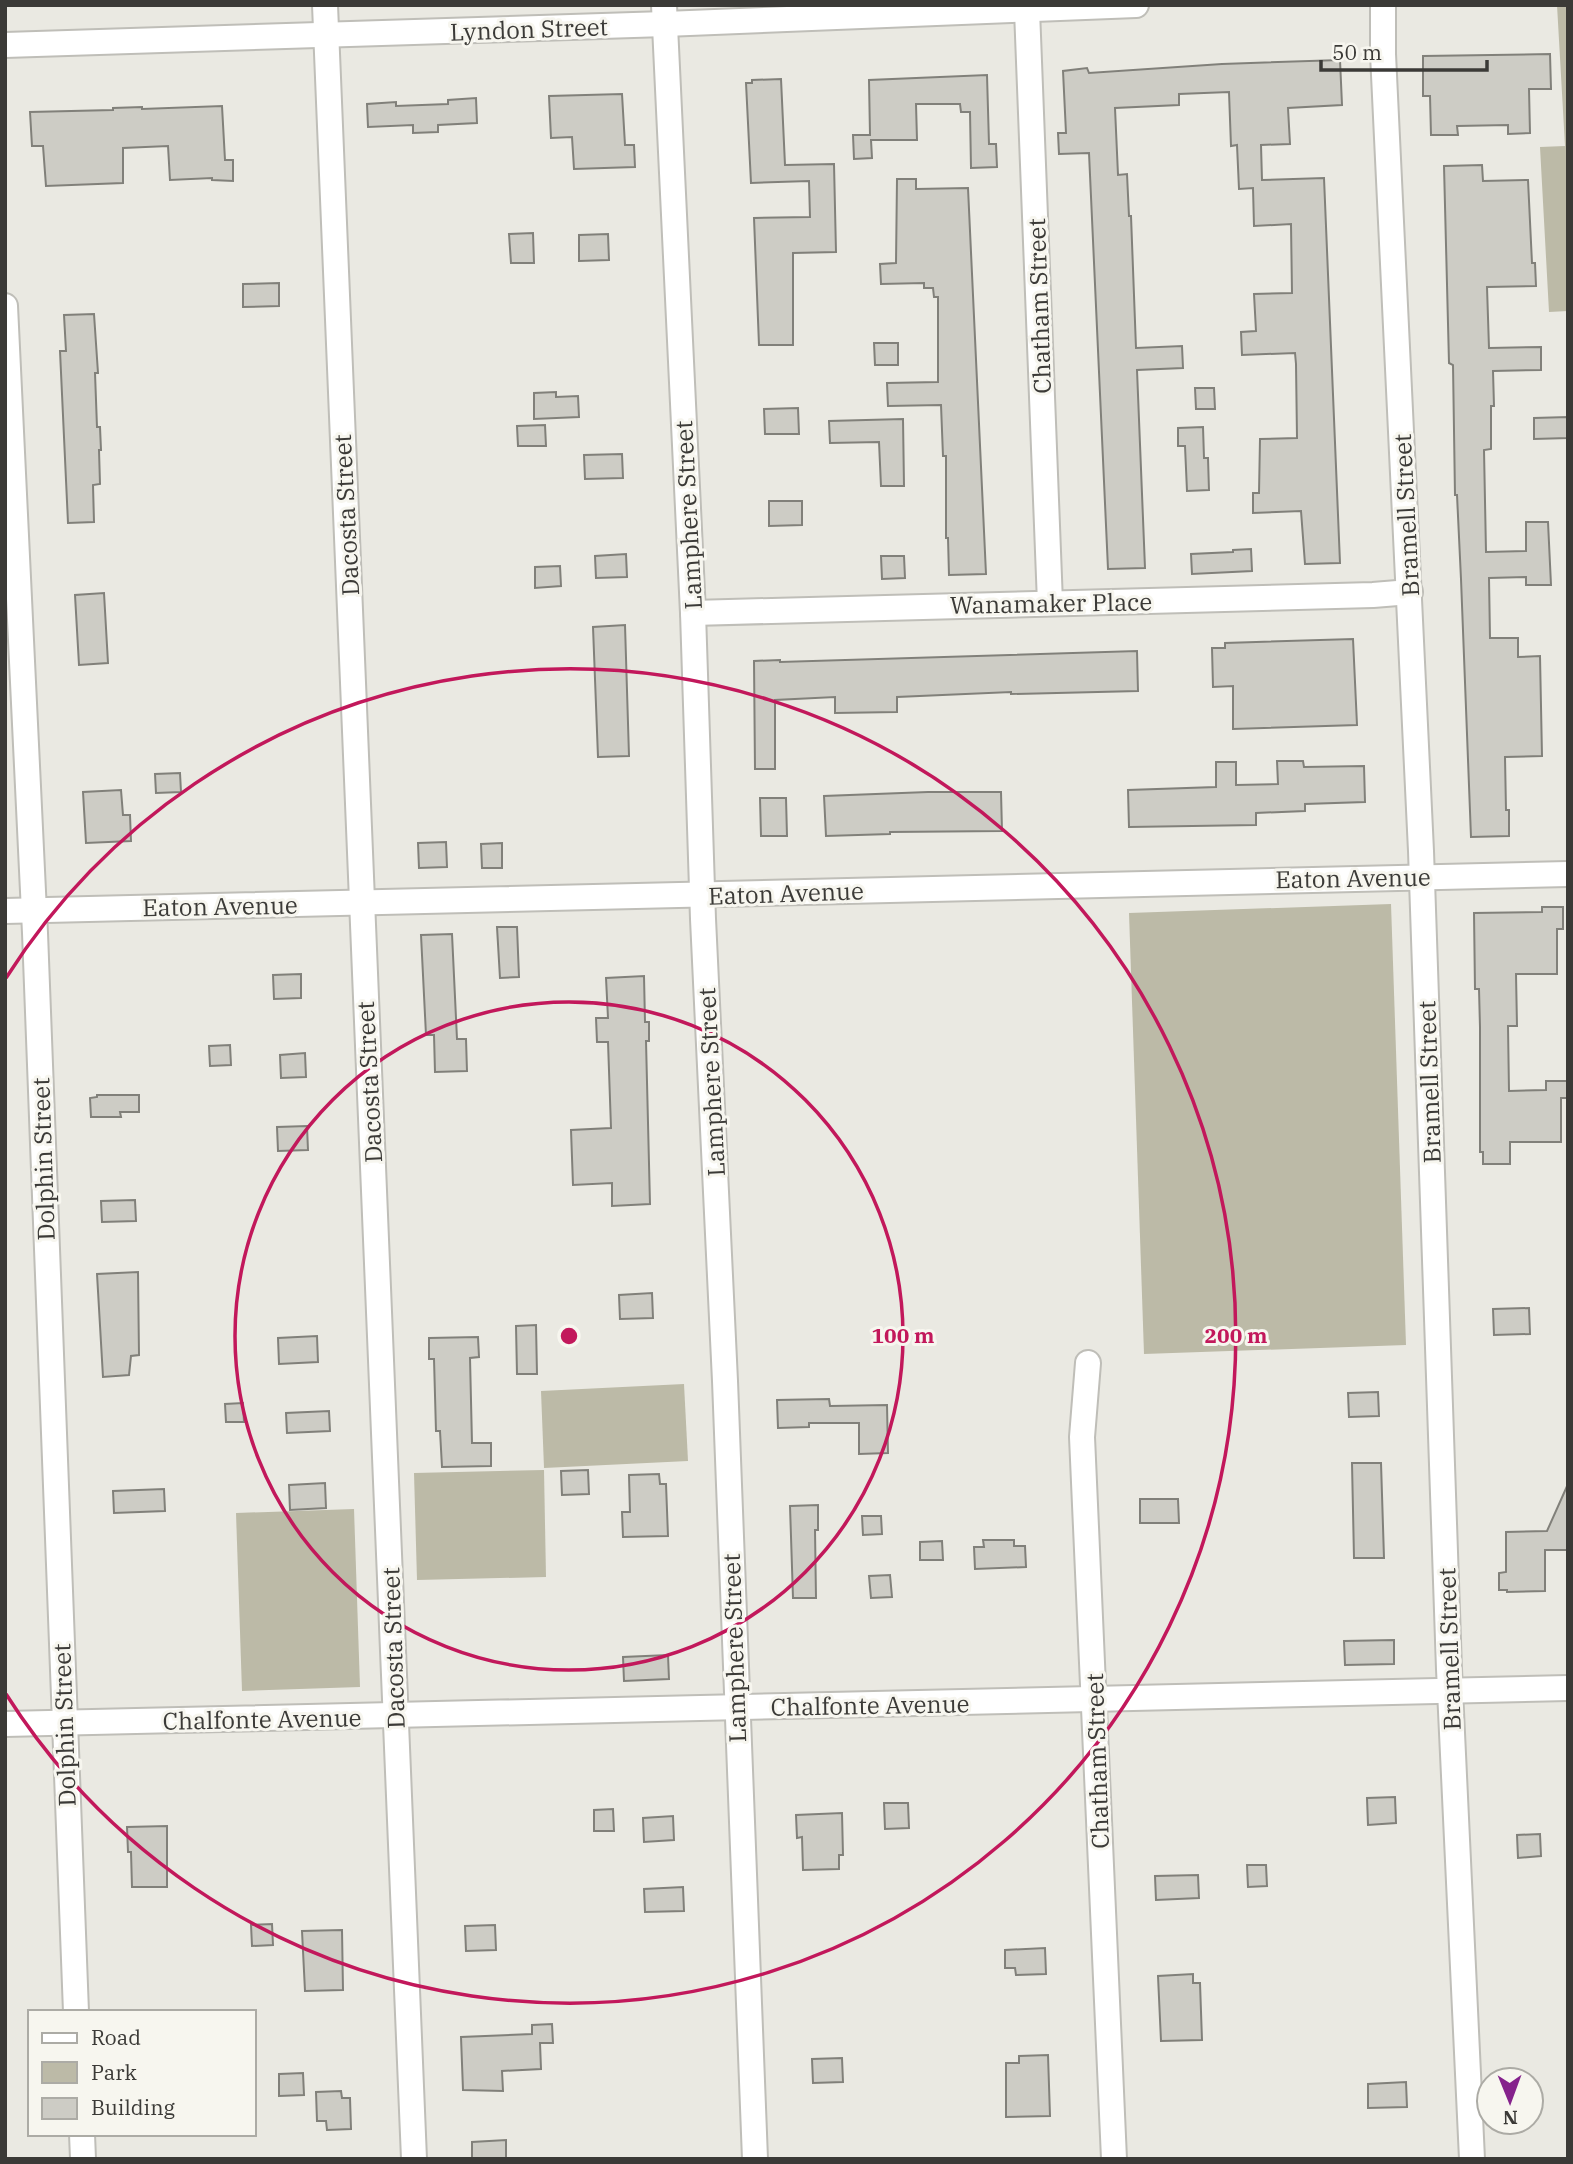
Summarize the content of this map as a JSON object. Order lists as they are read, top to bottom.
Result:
{
  "streets": {
    "street": [
      "Lyndon Street",
      "Chatham Street",
      "Dacosta Street",
      "Lamphere Street",
      "Bramell Street",
      "Wanamaker Place",
      "Eaton Avenue",
      "Dolphin Street",
      "Chalfonte Avenue"
    ]
  },
  "crossings": [
    ["Lyndon Street", "Chatham Street"],
    ["Lyndon Street", "Dacosta Street"],
    ["Lyndon Street", "Lamphere Street"],
    ["Chatham Street", "Wanamaker Place"],
    ["Chatham Street", "Chalfonte Avenue"],
    ["Dacosta Street", "Eaton Avenue"],
    ["Dacosta Street", "Chalfonte Avenue"],
    ["Lamphere Street", "Wanamaker Place"],
    ["Lamphere Street", "Eaton Avenue"],
    ["Lamphere Street", "Chalfonte Avenue"],
    ["Bramell Street", "Wanamaker Place"],
    ["Bramell Street", "Eaton Avenue"],
    ["Bramell Street", "Chalfonte Avenue"],
    ["Eaton Avenue", "Dolphin Street"],
    ["Dolphin Street", "Chalfonte Avenue"]
  ],
  "legend": ["Road", "Park", "Building"],
  "scale_bar": "50 m",
  "north": "bottom",
  "rings": ["100 m", "200 m"]
}
